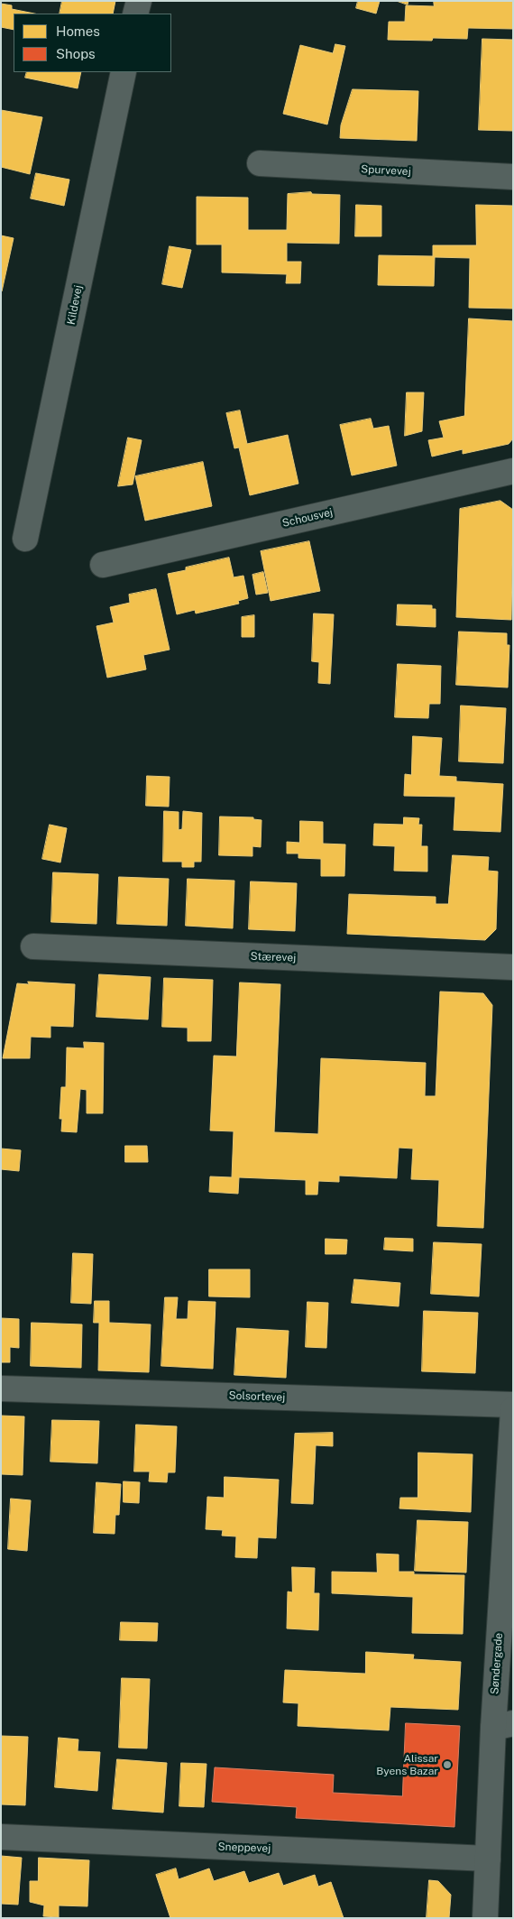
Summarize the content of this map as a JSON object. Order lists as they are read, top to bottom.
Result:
{
  "streets": {
    "street": [
      "Spurvevej",
      "Kildevej",
      "Schousvej",
      "Stærevej",
      "Solsortevej",
      "Søndergade",
      "Sneppevej"
    ]
  },
  "crossings": [
    ["Søndergade", "Sneppevej"]
  ],
  "places": ["Alissar Byens Bazar"],
  "legend": ["Homes", "Shops"]
}
